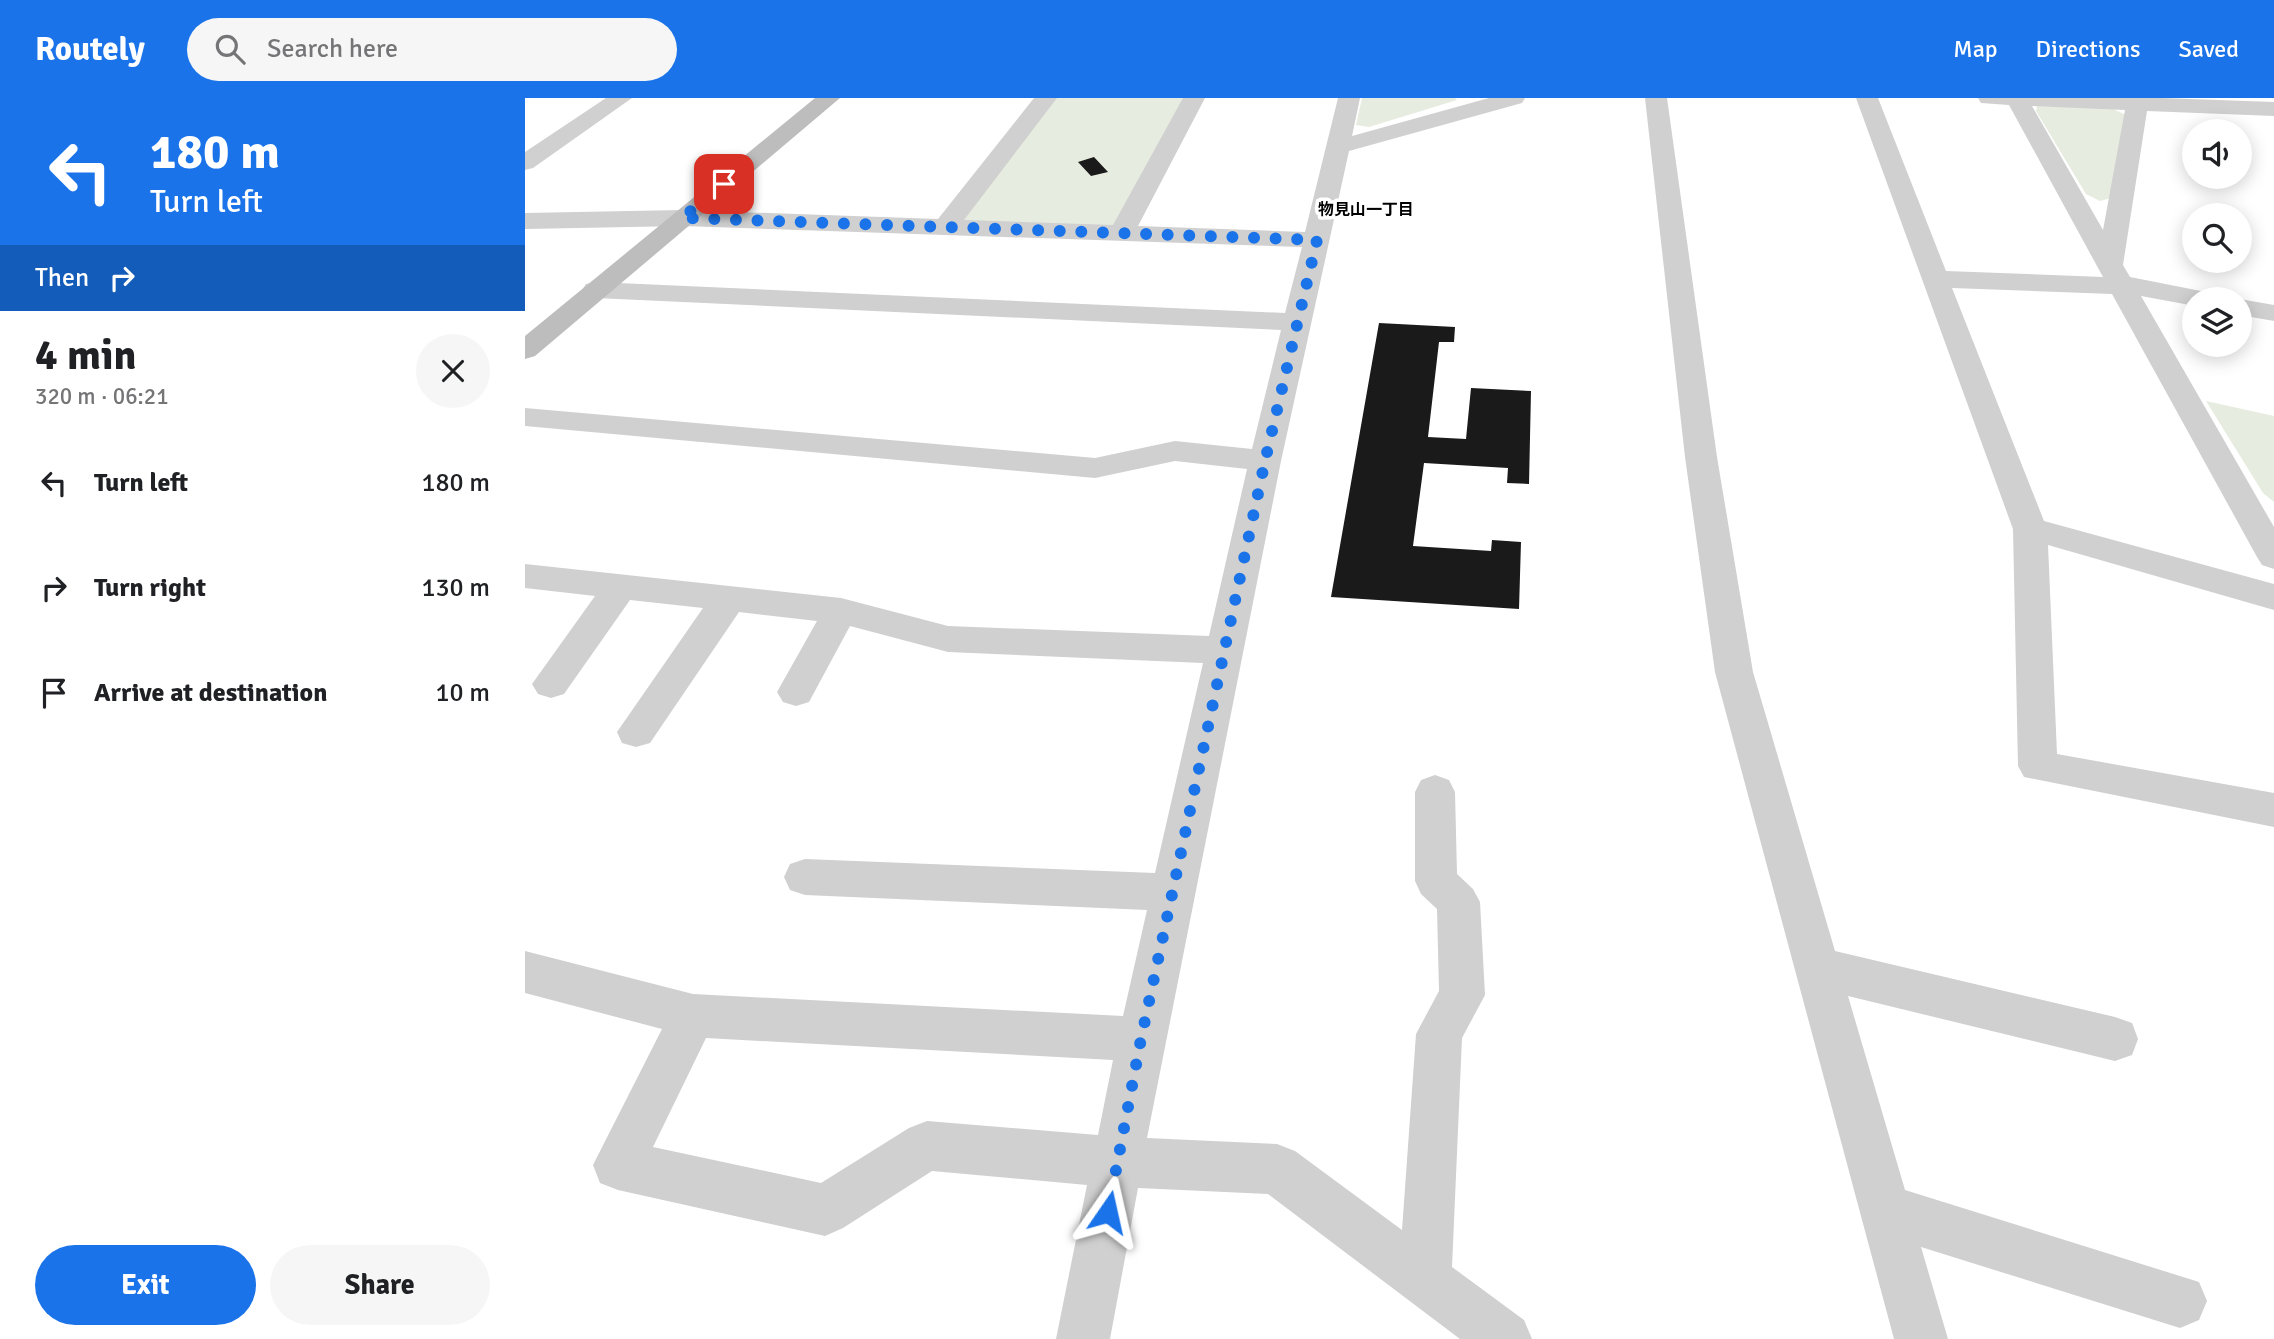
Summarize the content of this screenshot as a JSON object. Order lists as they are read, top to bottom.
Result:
{
  "districts": ["物見山一丁目"],
  "page": {
    "header": "Routely",
    "search": "Search here",
    "nav": ["Map", "Directions", "Saved"],
    "turn": ["180 m", "Turn left"],
    "then": "Then",
    "heading": ["4 min", "320 m · 06:21"],
    "list": [
      {
        "name": "Turn left",
        "value": "180 m"
      },
      {
        "name": "Turn right",
        "value": "130 m"
      },
      {
        "name": "Arrive at destination",
        "value": "10 m"
      }
    ],
    "buttons": ["Exit", "Share"]
  }
}
